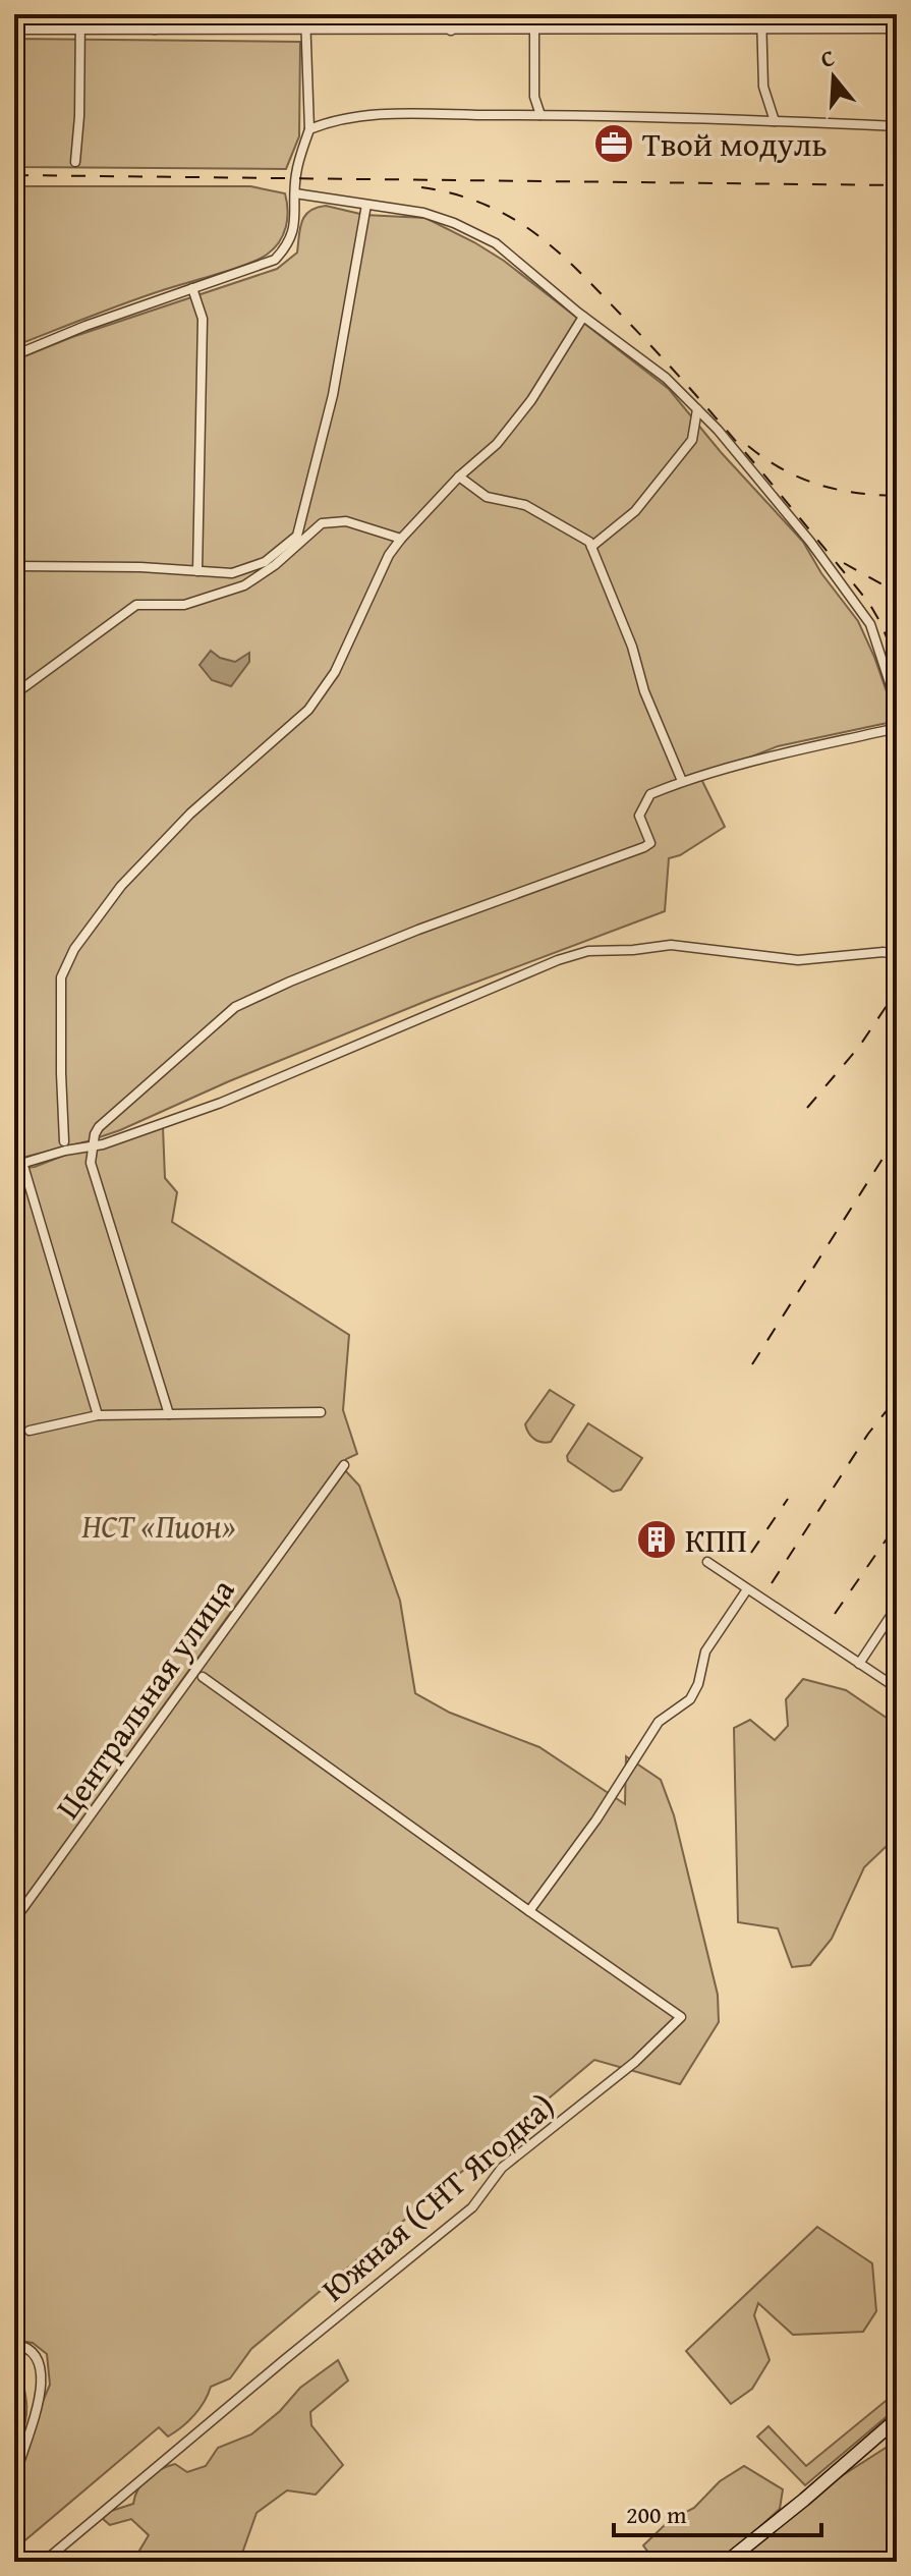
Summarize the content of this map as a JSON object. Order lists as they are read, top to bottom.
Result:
{
  "streets": {
    "street": ["Центральная улица", "Южная (СНТ Ягодка)"]
  },
  "parks": ["НСТ «Пион»"],
  "places": {
    "office": ["Твой модуль"],
    "building": ["КПП"]
  },
  "scale_bar": "200 m",
  "north": "top"
}
